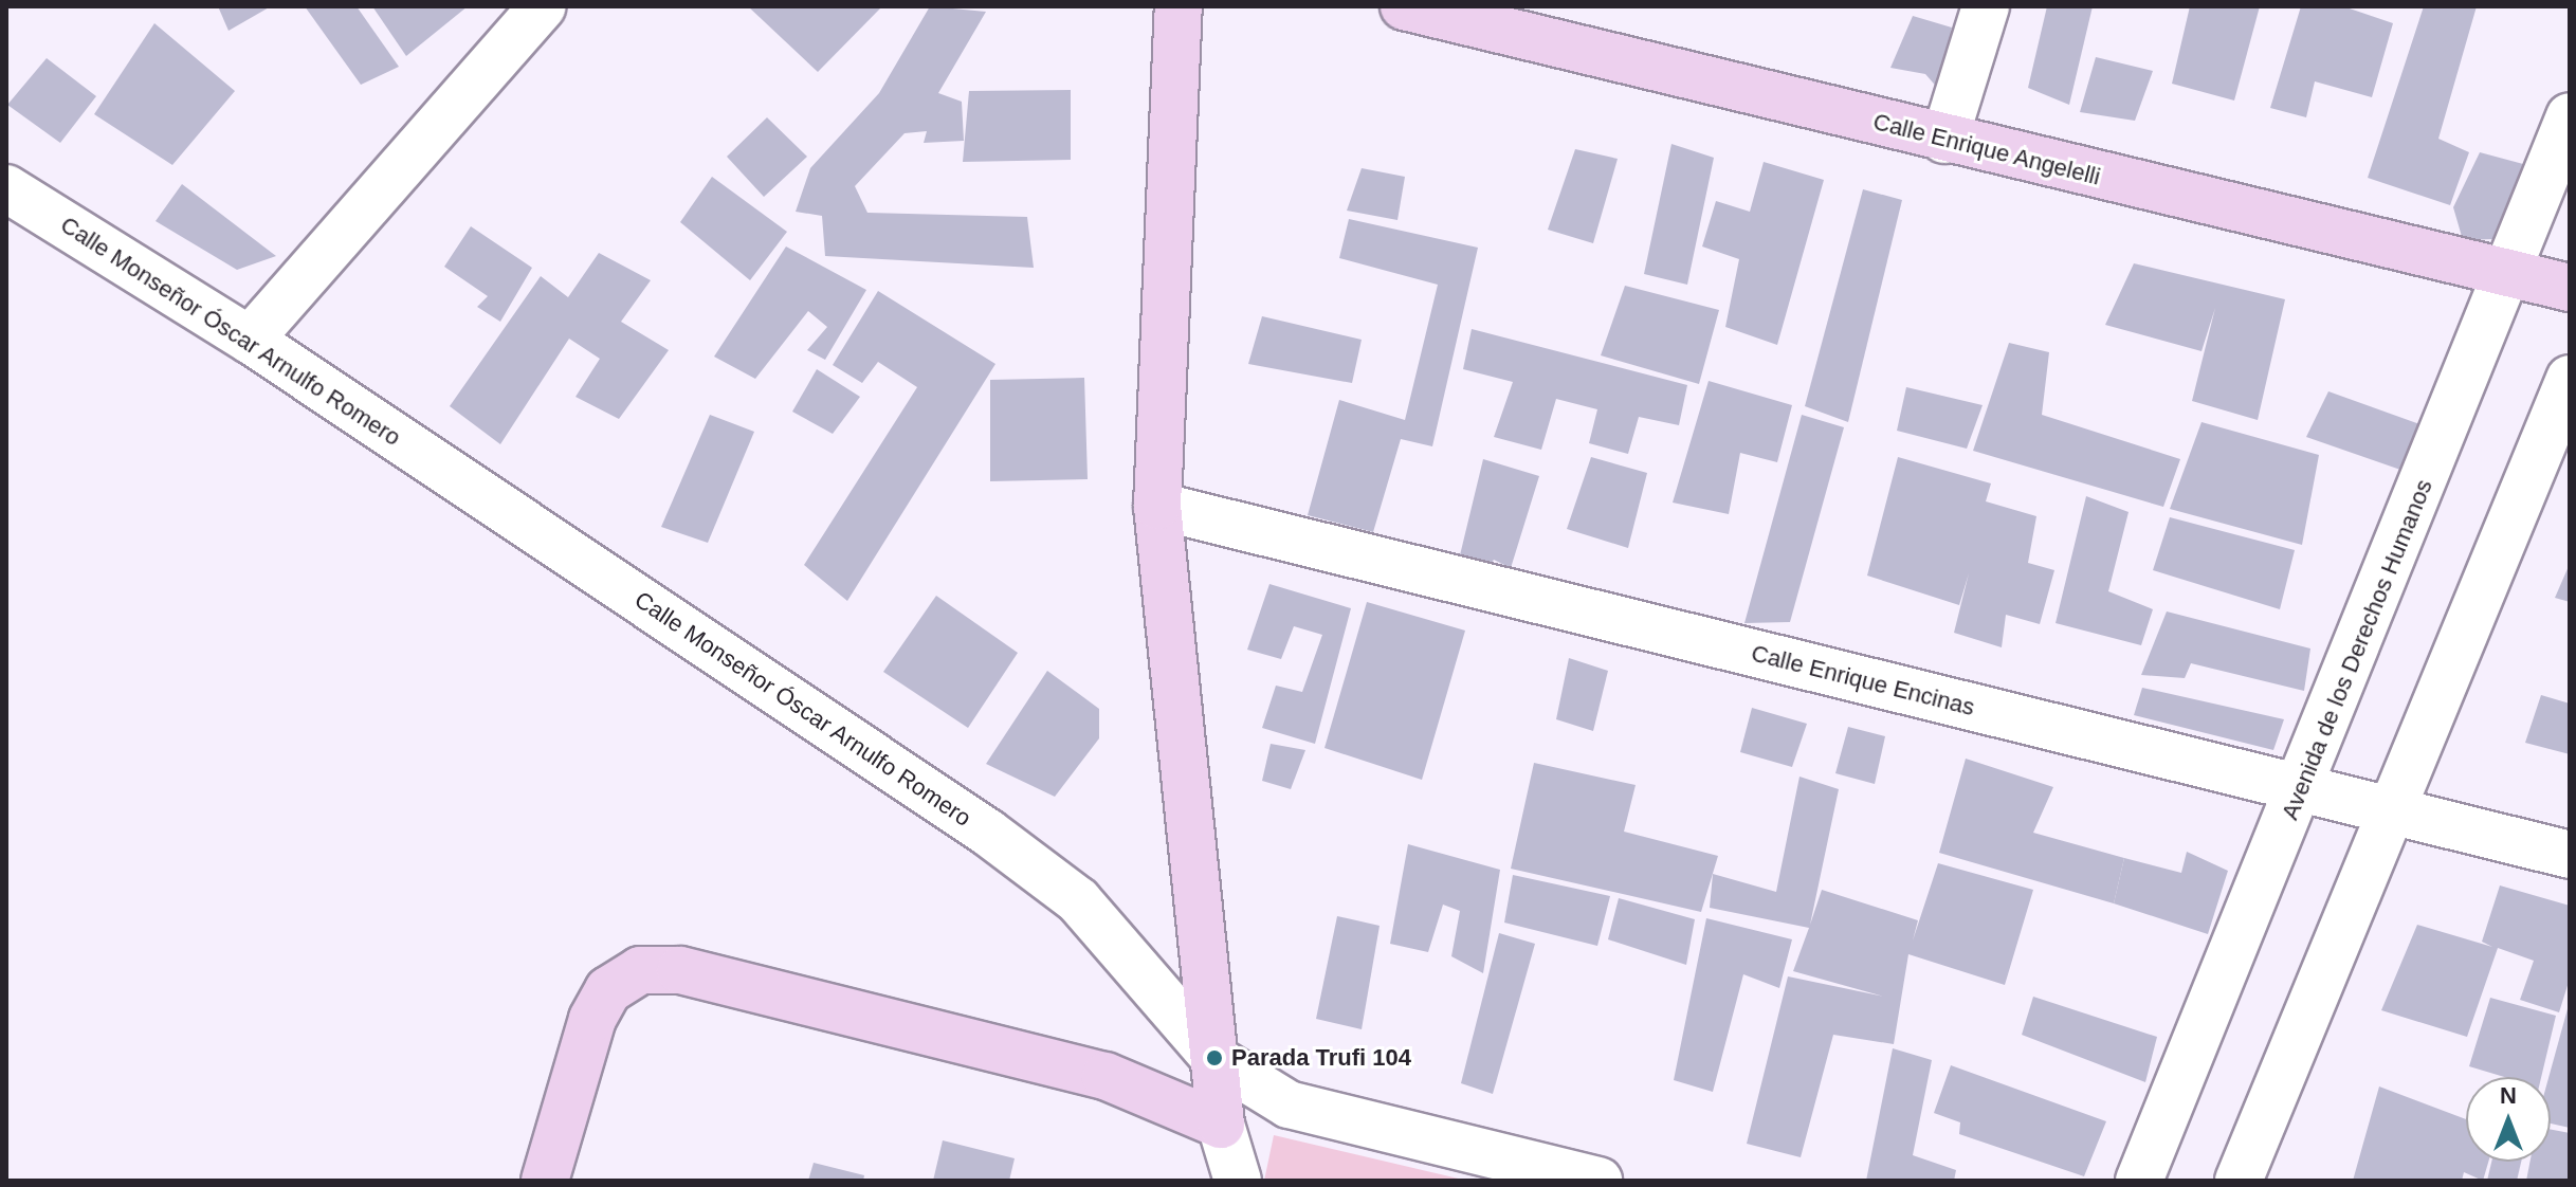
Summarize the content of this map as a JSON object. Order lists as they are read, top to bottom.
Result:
{
  "streets": {
    "street": [
      "Calle Enrique Angelelli",
      "Calle Monseñor Óscar Arnulfo Romero",
      "Avenida de los Derechos Humanos",
      "Calle Enrique Encinas"
    ]
  },
  "crossings": [
    ["Calle Enrique Angelelli", "Avenida de los Derechos Humanos"],
    ["Avenida de los Derechos Humanos", "Calle Enrique Encinas"]
  ],
  "places": ["Parada Trufi 104"],
  "north": "top"
}
